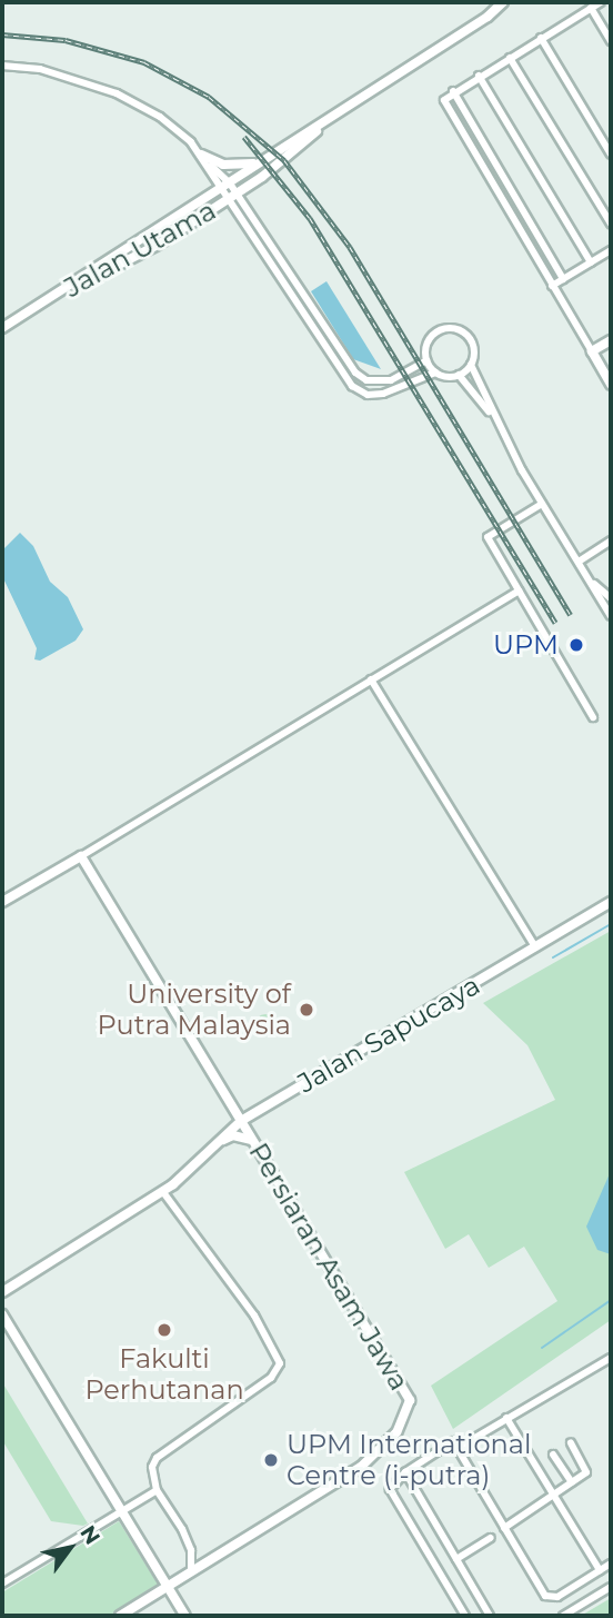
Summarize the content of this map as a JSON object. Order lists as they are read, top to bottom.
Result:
{
  "streets": {
    "street": ["Jalan Utama", "Jalan Sapucaya", "Persiaran Asam Jawa"]
  },
  "crossings": [
    ["Jalan Sapucaya", "Persiaran Asam Jawa"]
  ],
  "places": [
    "UPM",
    "University of Putra Malaysia",
    "Fakulti Perhutanan",
    "UPM International Centre (i-putra)"
  ],
  "north": "top right"
}
